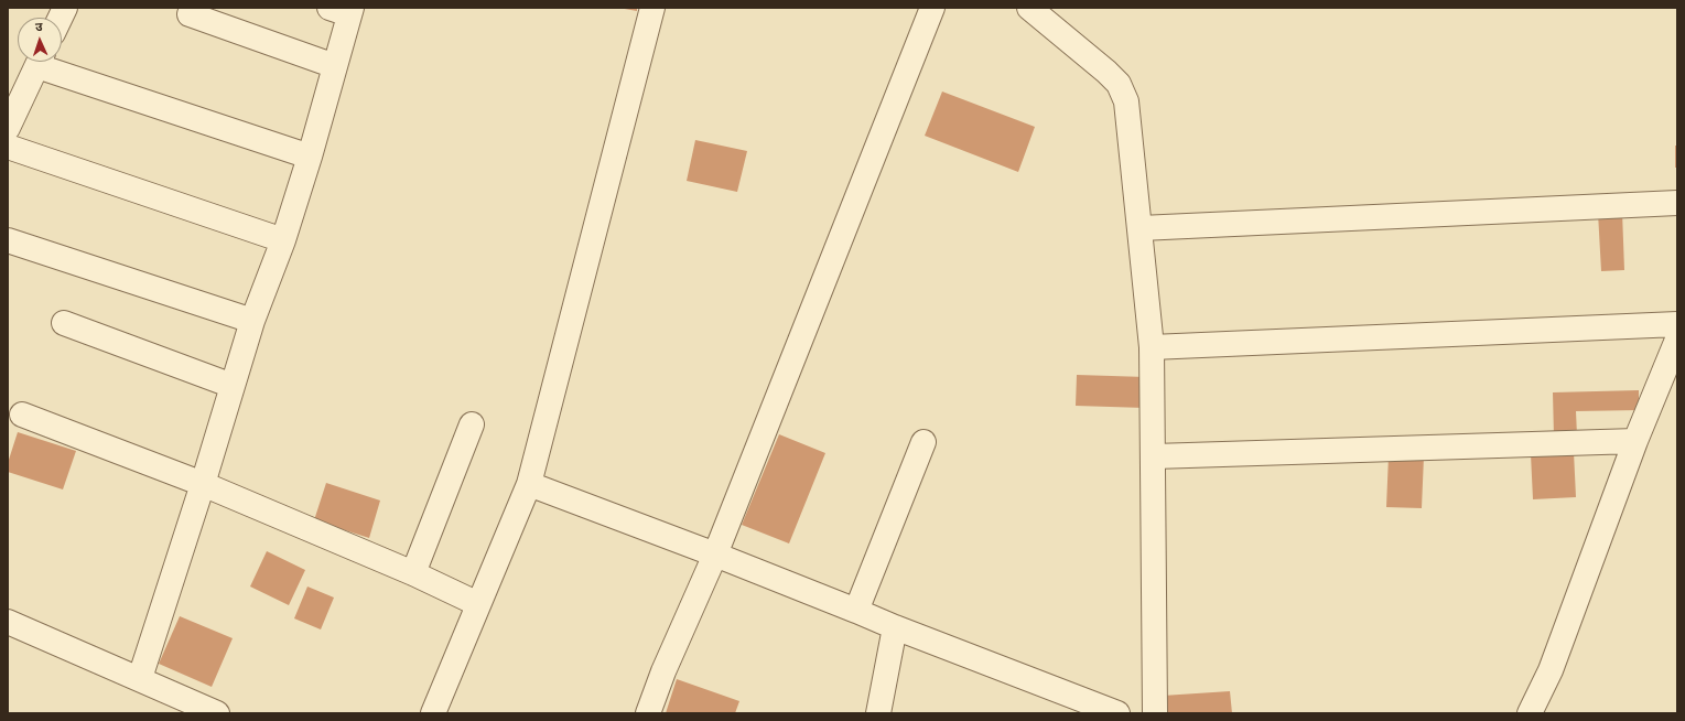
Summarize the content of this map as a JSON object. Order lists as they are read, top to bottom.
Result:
{
  "north": "top"
}
